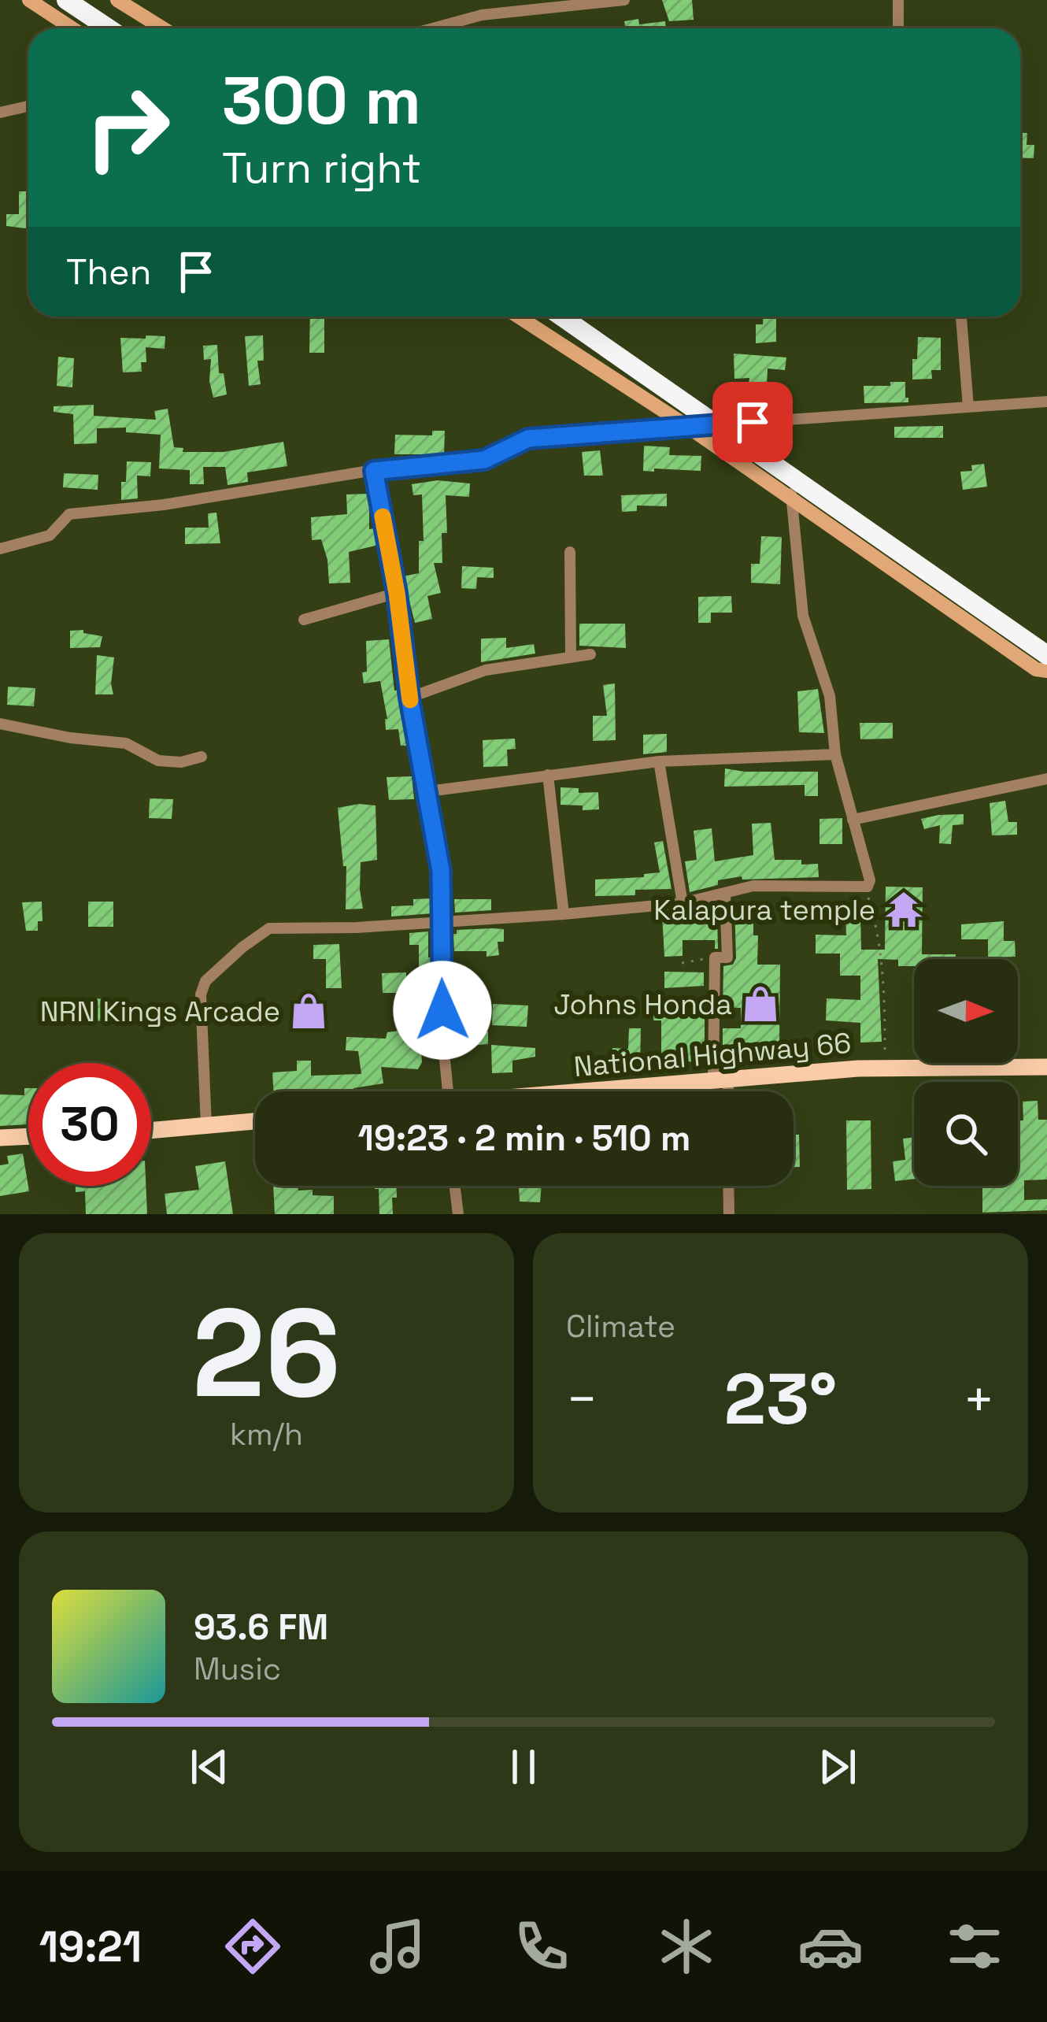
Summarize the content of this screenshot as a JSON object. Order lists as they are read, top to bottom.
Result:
{
  "streets": {
    "main road": ["National Highway 66"]
  },
  "places": {
    "temple": ["Kalapura temple"],
    "shop": ["Johns Honda", "NRN Kings Arcade"]
  },
  "north": "right",
  "page": {
    "turn": ["300 m", "Turn right"],
    "then": "Then",
    "limit": "30",
    "trip": "19:23 · 2 min · 510 m",
    "tile": [
      ["26", "km/h"],
      "Climate"
    ],
    "heat": ["−", "23°", "+"],
    "song": ["93.6 FM", "Music"],
    "tabs": "19:21"
  }
}
